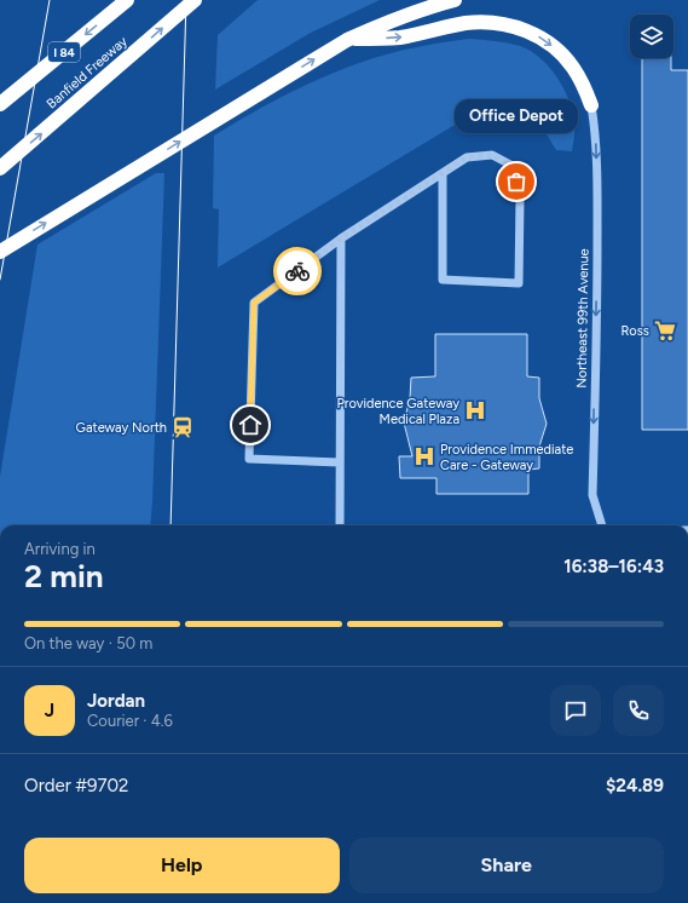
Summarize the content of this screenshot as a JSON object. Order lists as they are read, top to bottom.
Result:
{
  "streets": {
    "highway": ["I 84", "Banfield Freeway"],
    "street": ["Northeast 99th Avenue"]
  },
  "one_way": ["Northeast 99th Avenue"],
  "places": {
    "other": ["Office Depot"],
    "supermarket": ["Ross"],
    "hospital": ["Providence Gateway Medical Plaza", "Providence Immediate Care - Gateway"],
    "station": ["Gateway North"]
  },
  "page": {
    "bubble": "Office Depot",
    "heading": ["2 min", "Arriving in", "16:38–16:43"],
    "panel": [
      "Jordan",
      "Courier · 4.6",
      "Order #9702",
      "$24.89"
    ],
    "bar": "On the way · 50 m",
    "round": "J",
    "buttons": ["Help", "Share"]
  }
}
